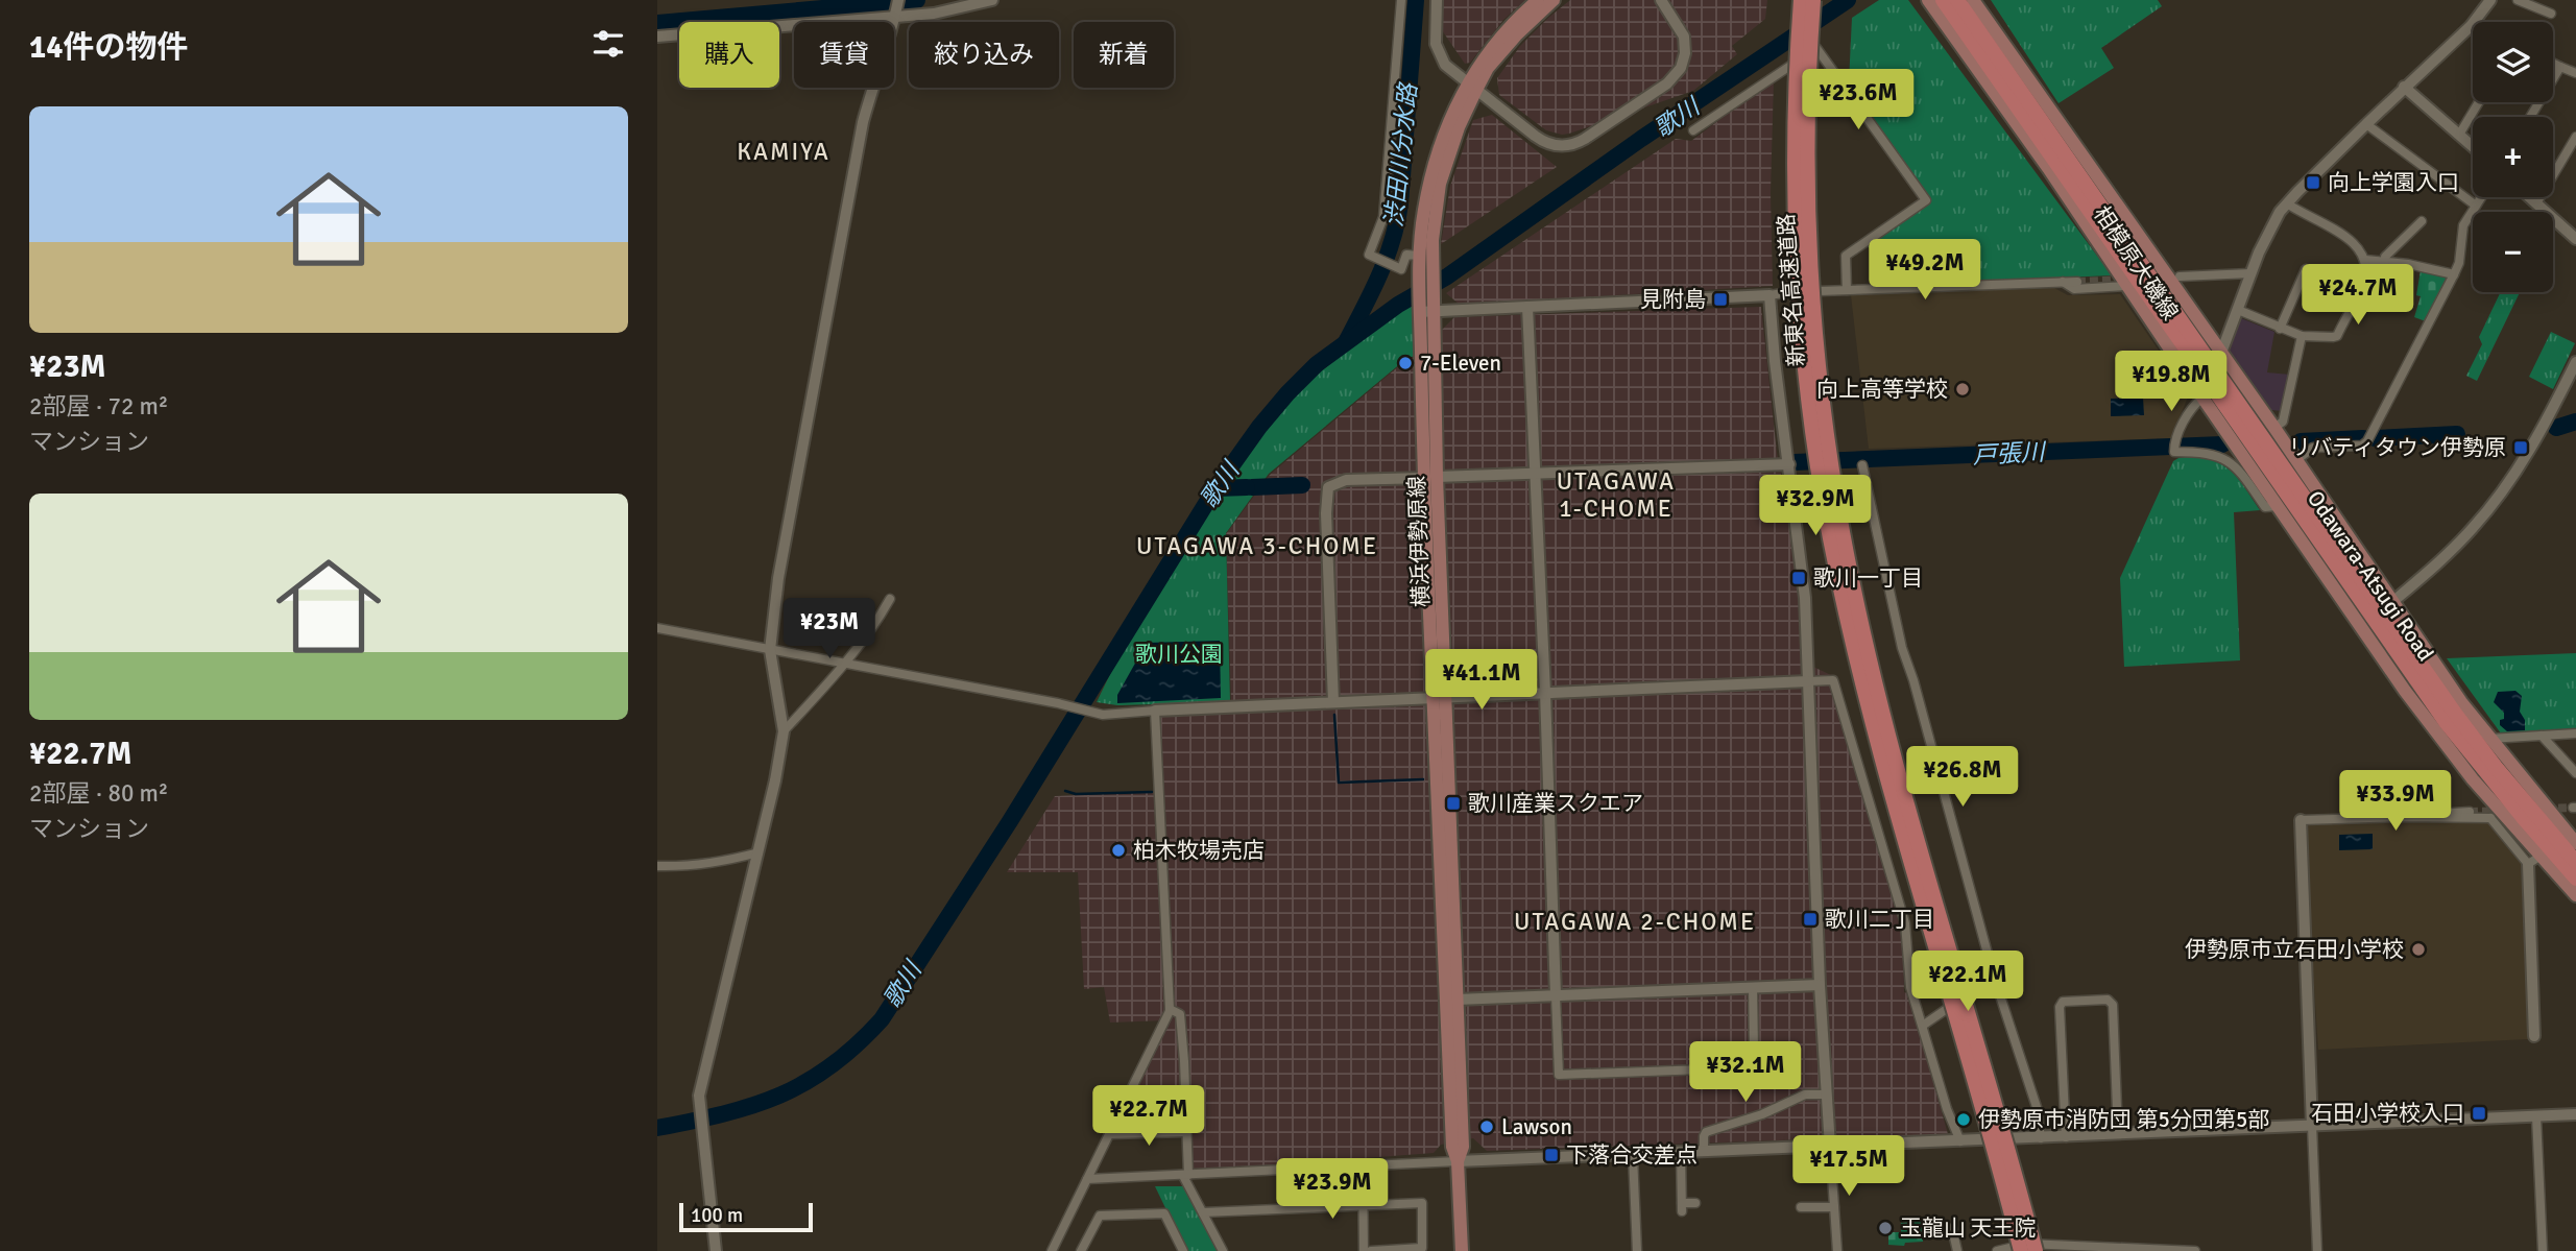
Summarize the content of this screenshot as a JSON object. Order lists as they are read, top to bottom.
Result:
{
  "streets": {
    "highway": ["新東名高速道路", "Odawara-Atsugi Road"],
    "main road": ["相模原大磯線", "横浜伊勢原線"]
  },
  "districts": [
    "KAMIYA",
    "UTAGAWA 1-CHOME",
    "UTAGAWA 3-CHOME",
    "UTAGAWA 2-CHOME"
  ],
  "water": ["歌川", "渋田川分水路", "戸張川"],
  "parks": ["歌川公園"],
  "places": {
    "transit": [
      "向上学園入口",
      "見附島",
      "リバティタウン伊勢原",
      "歌川一丁目",
      "歌川産業スクエア",
      "歌川二丁目",
      "石田小学校入口",
      "下落合交差点"
    ],
    "other": [
      "7-Eleven",
      "向上高等学校",
      "柏木牧場売店",
      "伊勢原市立石田小学校",
      "伊勢原市消防団 第5分団第5部",
      "Lawson",
      "玉龍山 天王院"
    ]
  },
  "scale_bar": "100 m",
  "page": {
    "heading": "14件の物件",
    "map_buttons": ["+", "−"],
    "chip": [
      "購入",
      "賃貸",
      "絞り込み",
      "新着"
    ],
    "price": [
      "¥23.6M",
      "¥49.2M",
      "¥24.7M",
      "¥19.8M",
      "¥32.9M",
      "¥23M",
      "¥41.1M",
      "¥26.8M",
      "¥33.9M",
      "¥22.1M",
      "¥32.1M",
      "¥22.7M",
      "¥17.5M",
      "¥23.9M"
    ],
    "list": [
      {
        "name": "¥23M",
        "note": "2部屋 · 72 m² · マンション"
      },
      {
        "name": "¥22.7M",
        "note": "2部屋 · 80 m² · マンション"
      }
    ],
    "scale": "100 m"
  }
}
